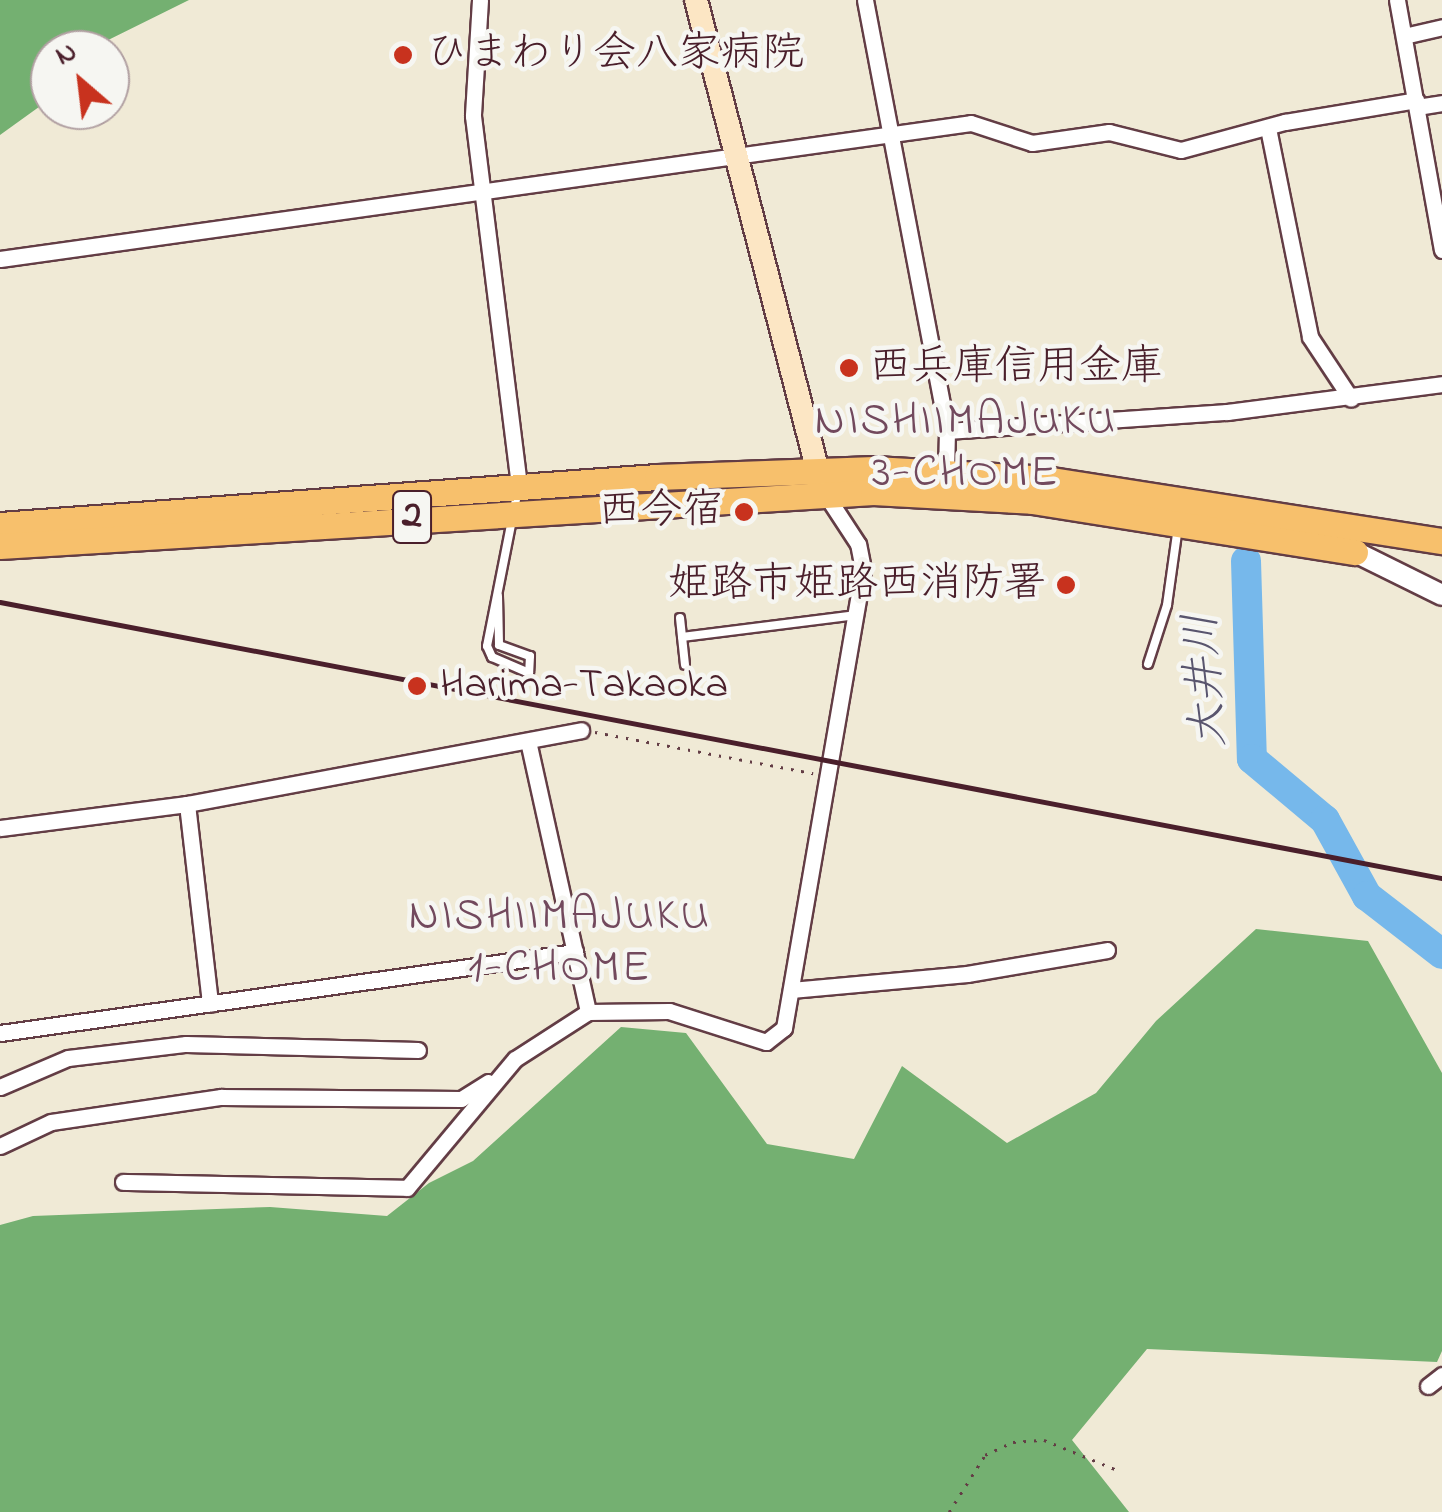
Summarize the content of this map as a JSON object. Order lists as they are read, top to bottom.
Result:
{
  "streets": {
    "highway": ["2"]
  },
  "districts": ["NISHIIMAJUKU 3-CHOME", "NISHIIMAJUKU 1-CHOME"],
  "water": ["大井川"],
  "places": [
    "ひまわり会八家病院",
    "西兵庫信用金庫",
    "西今宿",
    "姫路市姫路西消防署",
    "Harima-Takaoka"
  ],
  "north": "top left"
}
